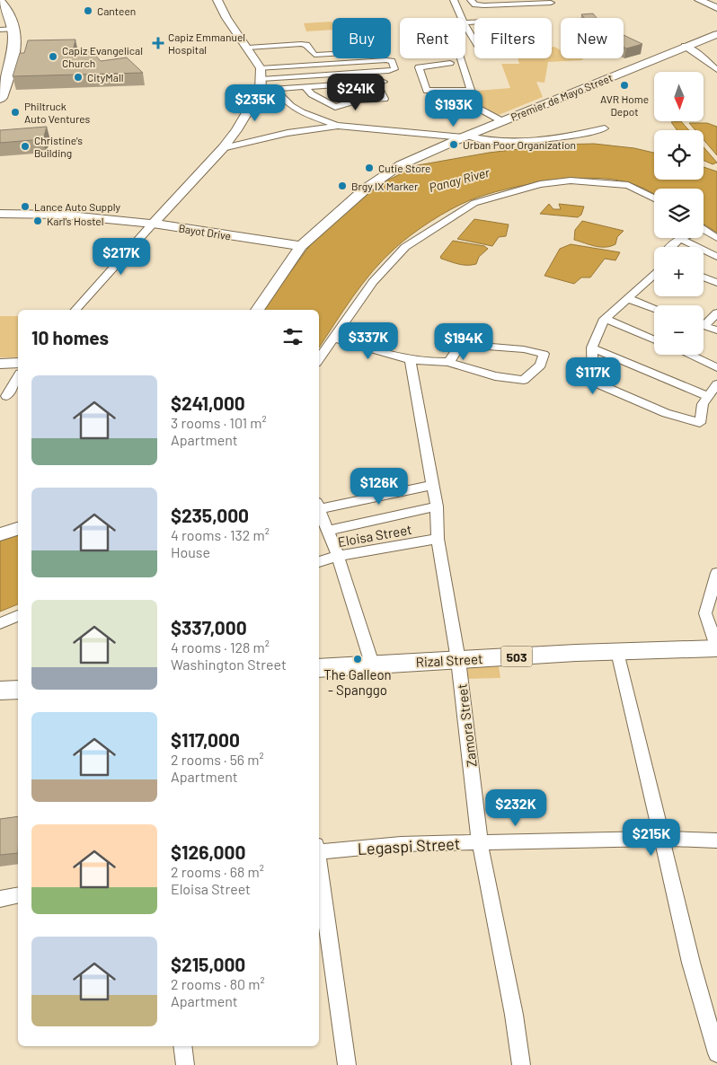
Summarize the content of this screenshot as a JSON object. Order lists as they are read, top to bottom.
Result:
{
  "streets": {
    "main road": ["503", "Rizal Street"],
    "street": [
      "Premier de Mayo Street",
      "Bayot Drive",
      "Eloisa Street",
      "Zamora Street",
      "Legaspi Street"
    ]
  },
  "crossings": [
    ["Premier de Mayo Street", "Bayot Drive"],
    ["Eloisa Street", "Zamora Street"],
    ["Rizal Street", "Zamora Street"],
    ["Zamora Street", "Legaspi Street"]
  ],
  "water": ["Panay River"],
  "places": {
    "other": [
      "Canteen",
      "Capiz Evangelical Church",
      "CityMall",
      "AVR Home Depot",
      "Philtruck Auto Ventures",
      "Urban Poor Organization",
      "Christine's Building",
      "Cutie Store",
      "Brgy IX Marker",
      "Lance Auto Supply",
      "Karl's Hostel",
      "The Galleon - Spanggo"
    ],
    "health": ["Capiz Emmanuel Hospital"]
  },
  "north": "bottom",
  "page": {
    "chip": [
      "Buy",
      "Rent",
      "Filters",
      "New"
    ],
    "map_buttons": ["+", "−"],
    "price": [
      "$241K",
      "$235K",
      "$193K",
      "$217K",
      "$337K",
      "$194K",
      "$117K",
      "$126K",
      "$232K",
      "$215K"
    ],
    "heading": "10 homes",
    "list": [
      {
        "name": "$241,000",
        "note": "3 rooms · 101 m² · Apartment"
      },
      {
        "name": "$235,000",
        "note": "4 rooms · 132 m² · House"
      },
      {
        "name": "$337,000",
        "note": "4 rooms · 128 m² · Washington Street"
      },
      {
        "name": "$117,000",
        "note": "2 rooms · 56 m² · Apartment"
      },
      {
        "name": "$126,000",
        "note": "2 rooms · 68 m² · Eloisa Street"
      },
      {
        "name": "$215,000",
        "note": "2 rooms · 80 m² · Apartment"
      }
    ]
  }
}
